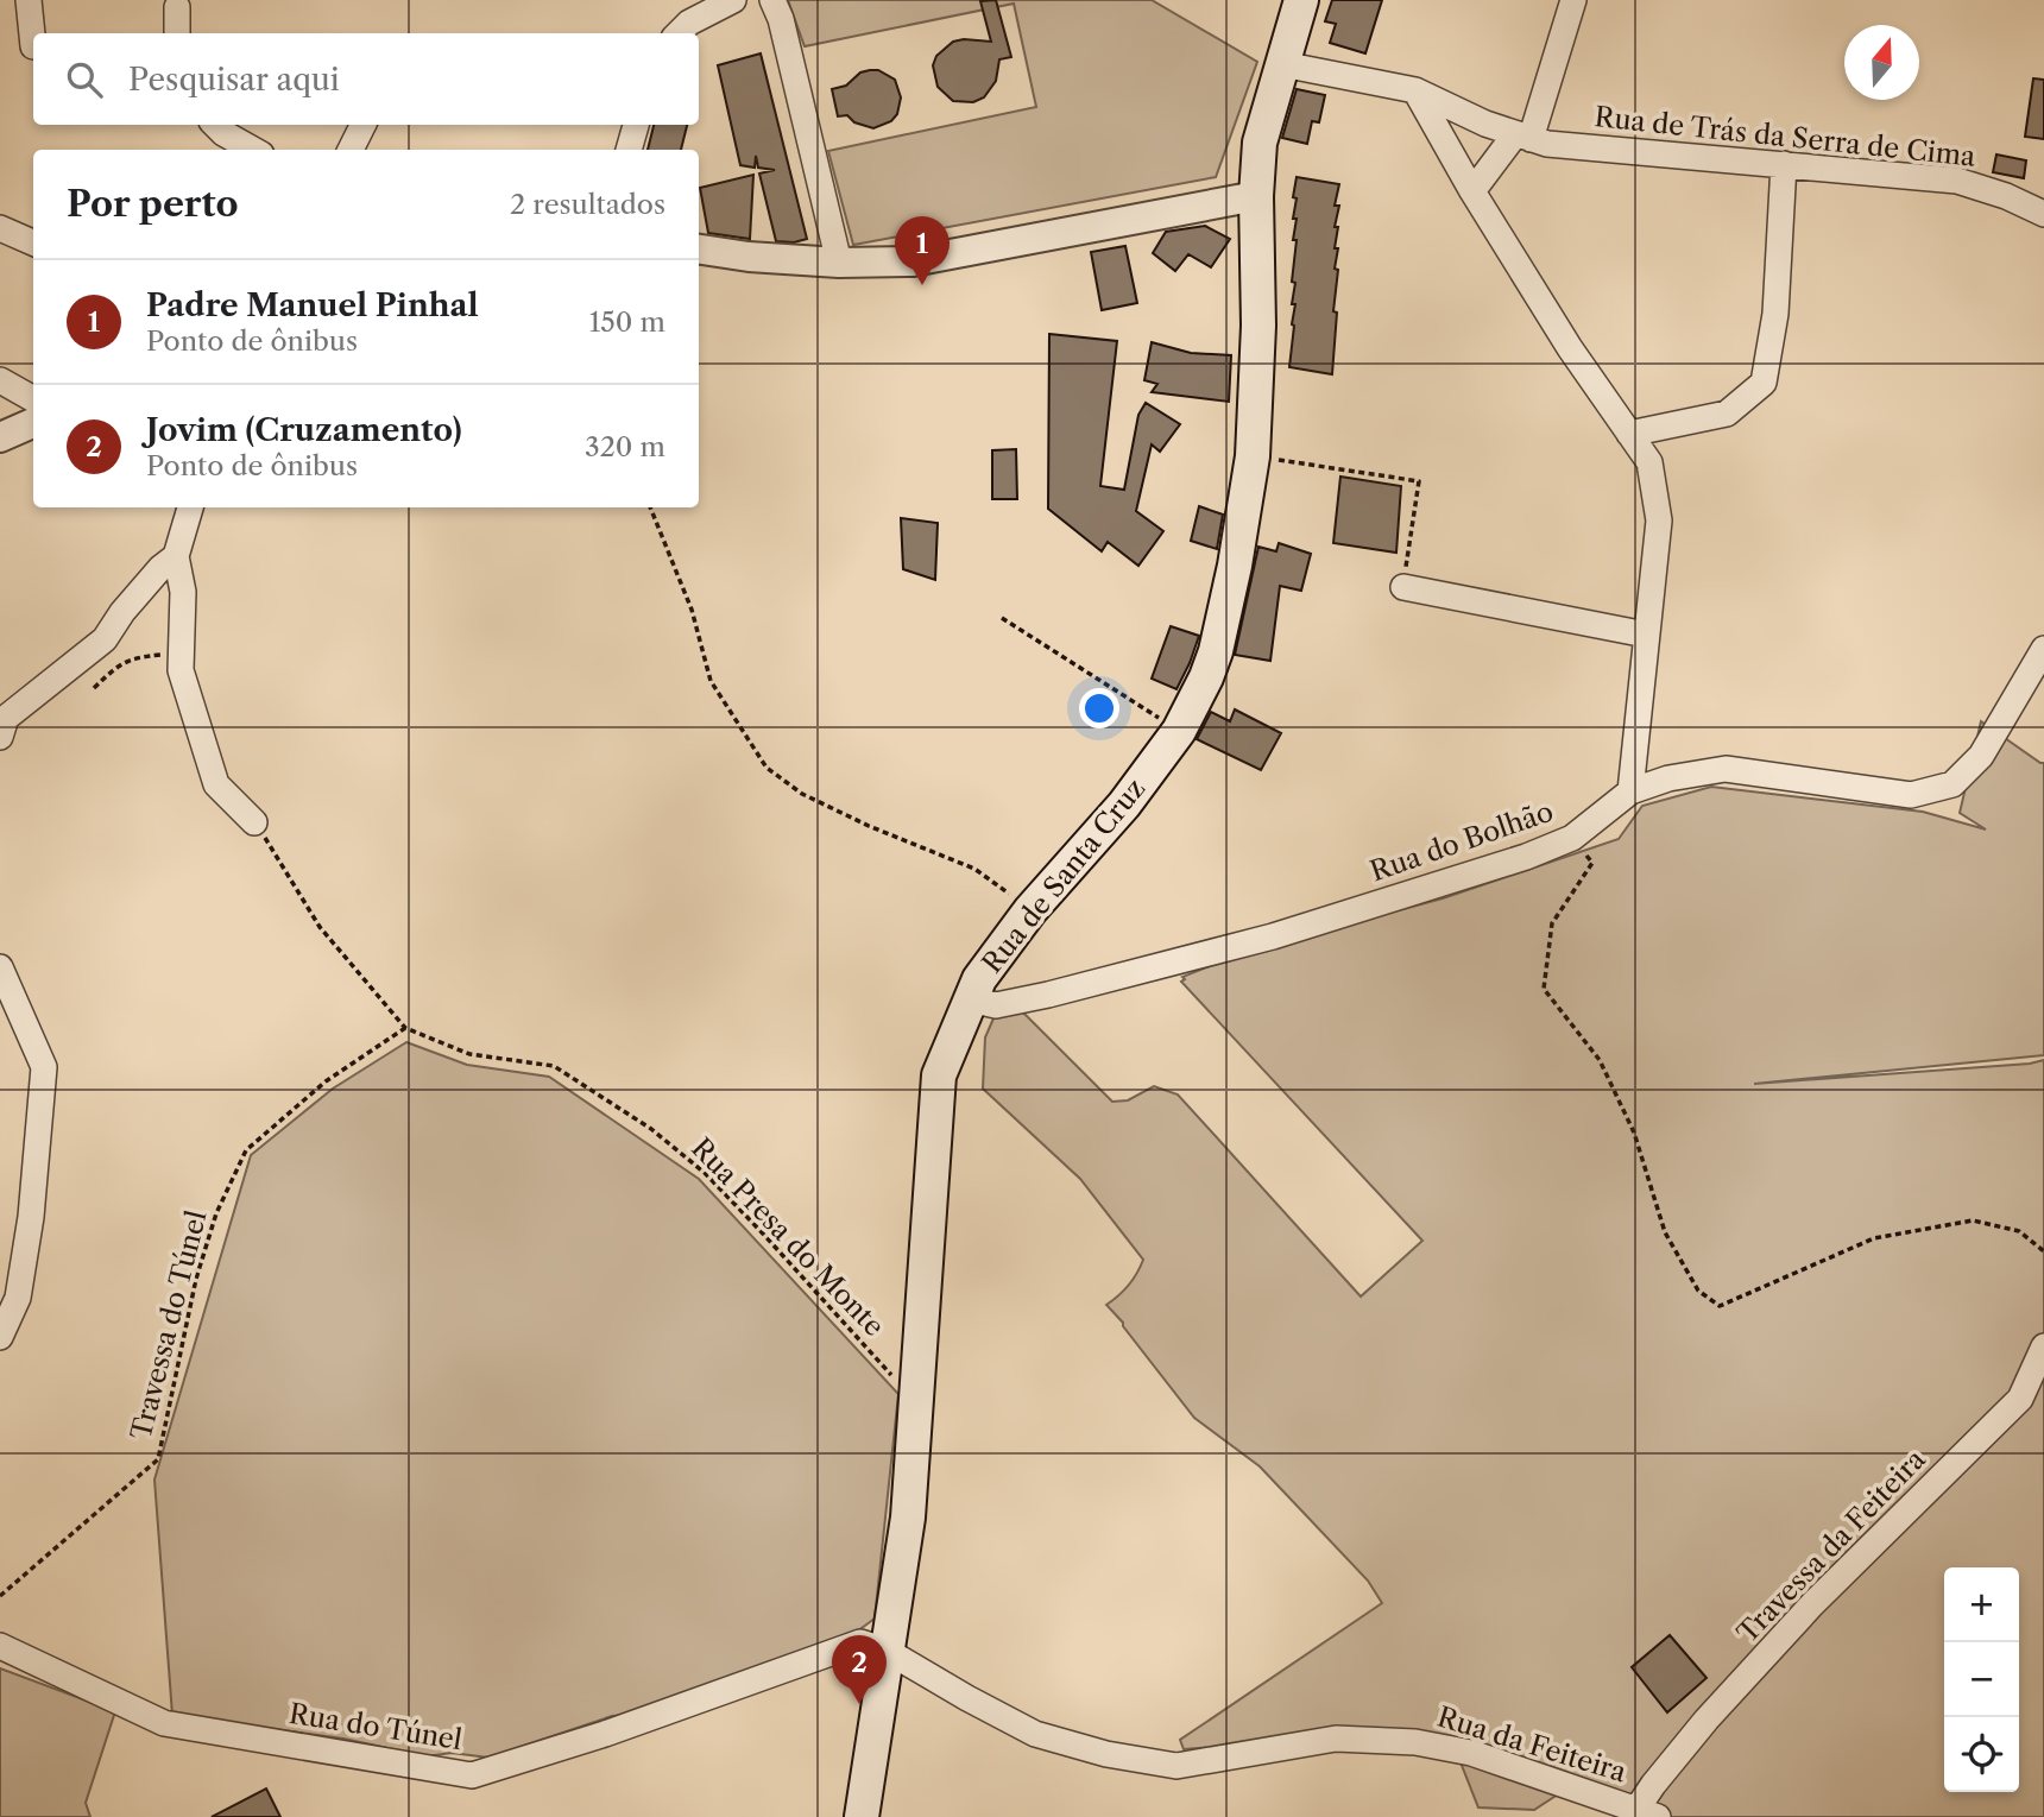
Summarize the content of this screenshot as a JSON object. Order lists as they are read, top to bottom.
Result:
{
  "streets": {
    "main road": ["Rua de Santa Cruz"],
    "street": [
      "Rua de Trás da Serra de Cima",
      "Rua do Bolhão",
      "Travessa da Feiteira",
      "Rua do Túnel",
      "Rua da Feiteira"
    ],
    "path": ["Rua Presa do Monte", "Travessa do Túnel"]
  },
  "crossings": [
    ["Rua de Trás da Serra de Cima", "Rua de Santa Cruz"],
    ["Rua do Bolhão", "Rua de Santa Cruz"],
    ["Rua de Santa Cruz", "Rua Presa do Monte"],
    ["Rua de Santa Cruz", "Rua do Túnel"],
    ["Rua de Santa Cruz", "Rua da Feiteira"],
    ["Rua Presa do Monte", "Travessa do Túnel"],
    ["Travessa da Feiteira", "Rua da Feiteira"],
    ["Rua do Túnel", "Rua da Feiteira"]
  ],
  "north": "top",
  "page": {
    "search": "Pesquisar aqui",
    "heading": ["Por perto", "2 resultados"],
    "pins": ["1", "2"],
    "list": [
      {
        "mark": "1",
        "name": "Padre Manuel Pinhal",
        "note": "Ponto de ônibus",
        "value": "150 m"
      },
      {
        "mark": "2",
        "name": "Jovim (Cruzamento)",
        "note": "Ponto de ônibus",
        "value": "320 m"
      }
    ],
    "map_buttons": ["+", "−"]
  }
}
